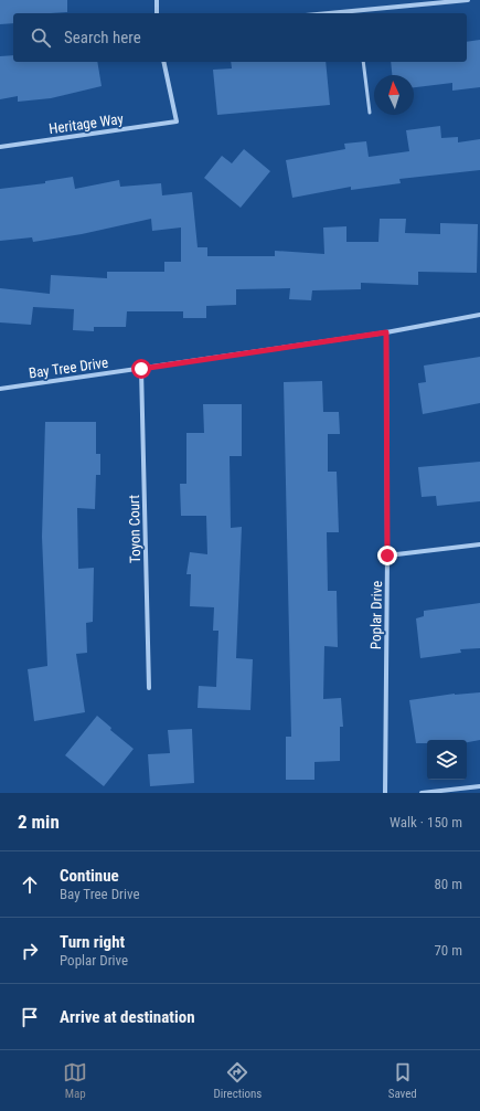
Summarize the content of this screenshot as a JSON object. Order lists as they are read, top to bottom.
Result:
{
  "streets": {
    "street": [
      "Heritage Way",
      "Bay Tree Drive",
      "Toyon Court",
      "Poplar Drive"
    ]
  },
  "crossings": [
    ["Bay Tree Drive", "Toyon Court"],
    ["Bay Tree Drive", "Poplar Drive"]
  ],
  "north": "top",
  "page": {
    "search": "Search here",
    "heading": ["2 min", "Walk · 150 m"],
    "list": [
      ["Continue", "Bay Tree Drive", "80 m"],
      ["Turn right", "Poplar Drive", "70 m"],
      "Arrive at destination"
    ],
    "nav": ["Map", "Directions", "Saved"]
  }
}
